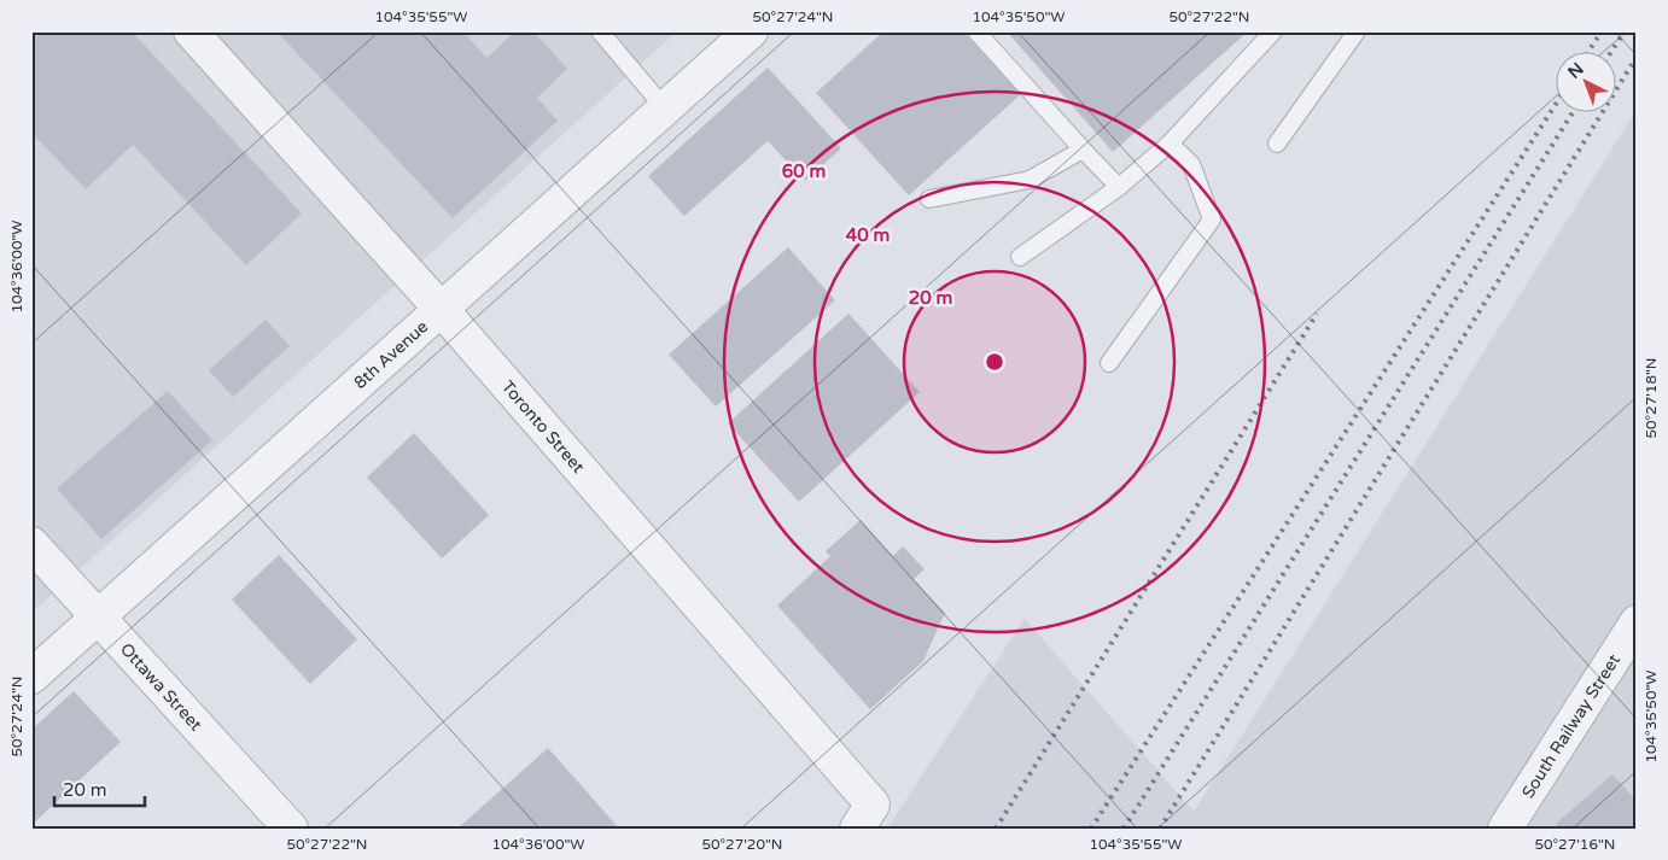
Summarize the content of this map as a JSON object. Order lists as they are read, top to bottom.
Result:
{
  "streets": {
    "street": [
      "8th Avenue",
      "Toronto Street",
      "Ottawa Street",
      "South Railway Street"
    ]
  },
  "crossings": [
    ["8th Avenue", "Toronto Street"],
    ["8th Avenue", "Ottawa Street"]
  ],
  "scale_bar": "20 m",
  "north": "top left",
  "coordinates": [
    "104°35'55\"W",
    "50°27'24\"N",
    "104°35'50\"W",
    "50°27'22\"N",
    "104°36'00\"W",
    "50°27'18\"N",
    "50°27'20\"N",
    "50°27'16\"N"
  ],
  "rings": ["60 m", "40 m", "20 m"]
}
